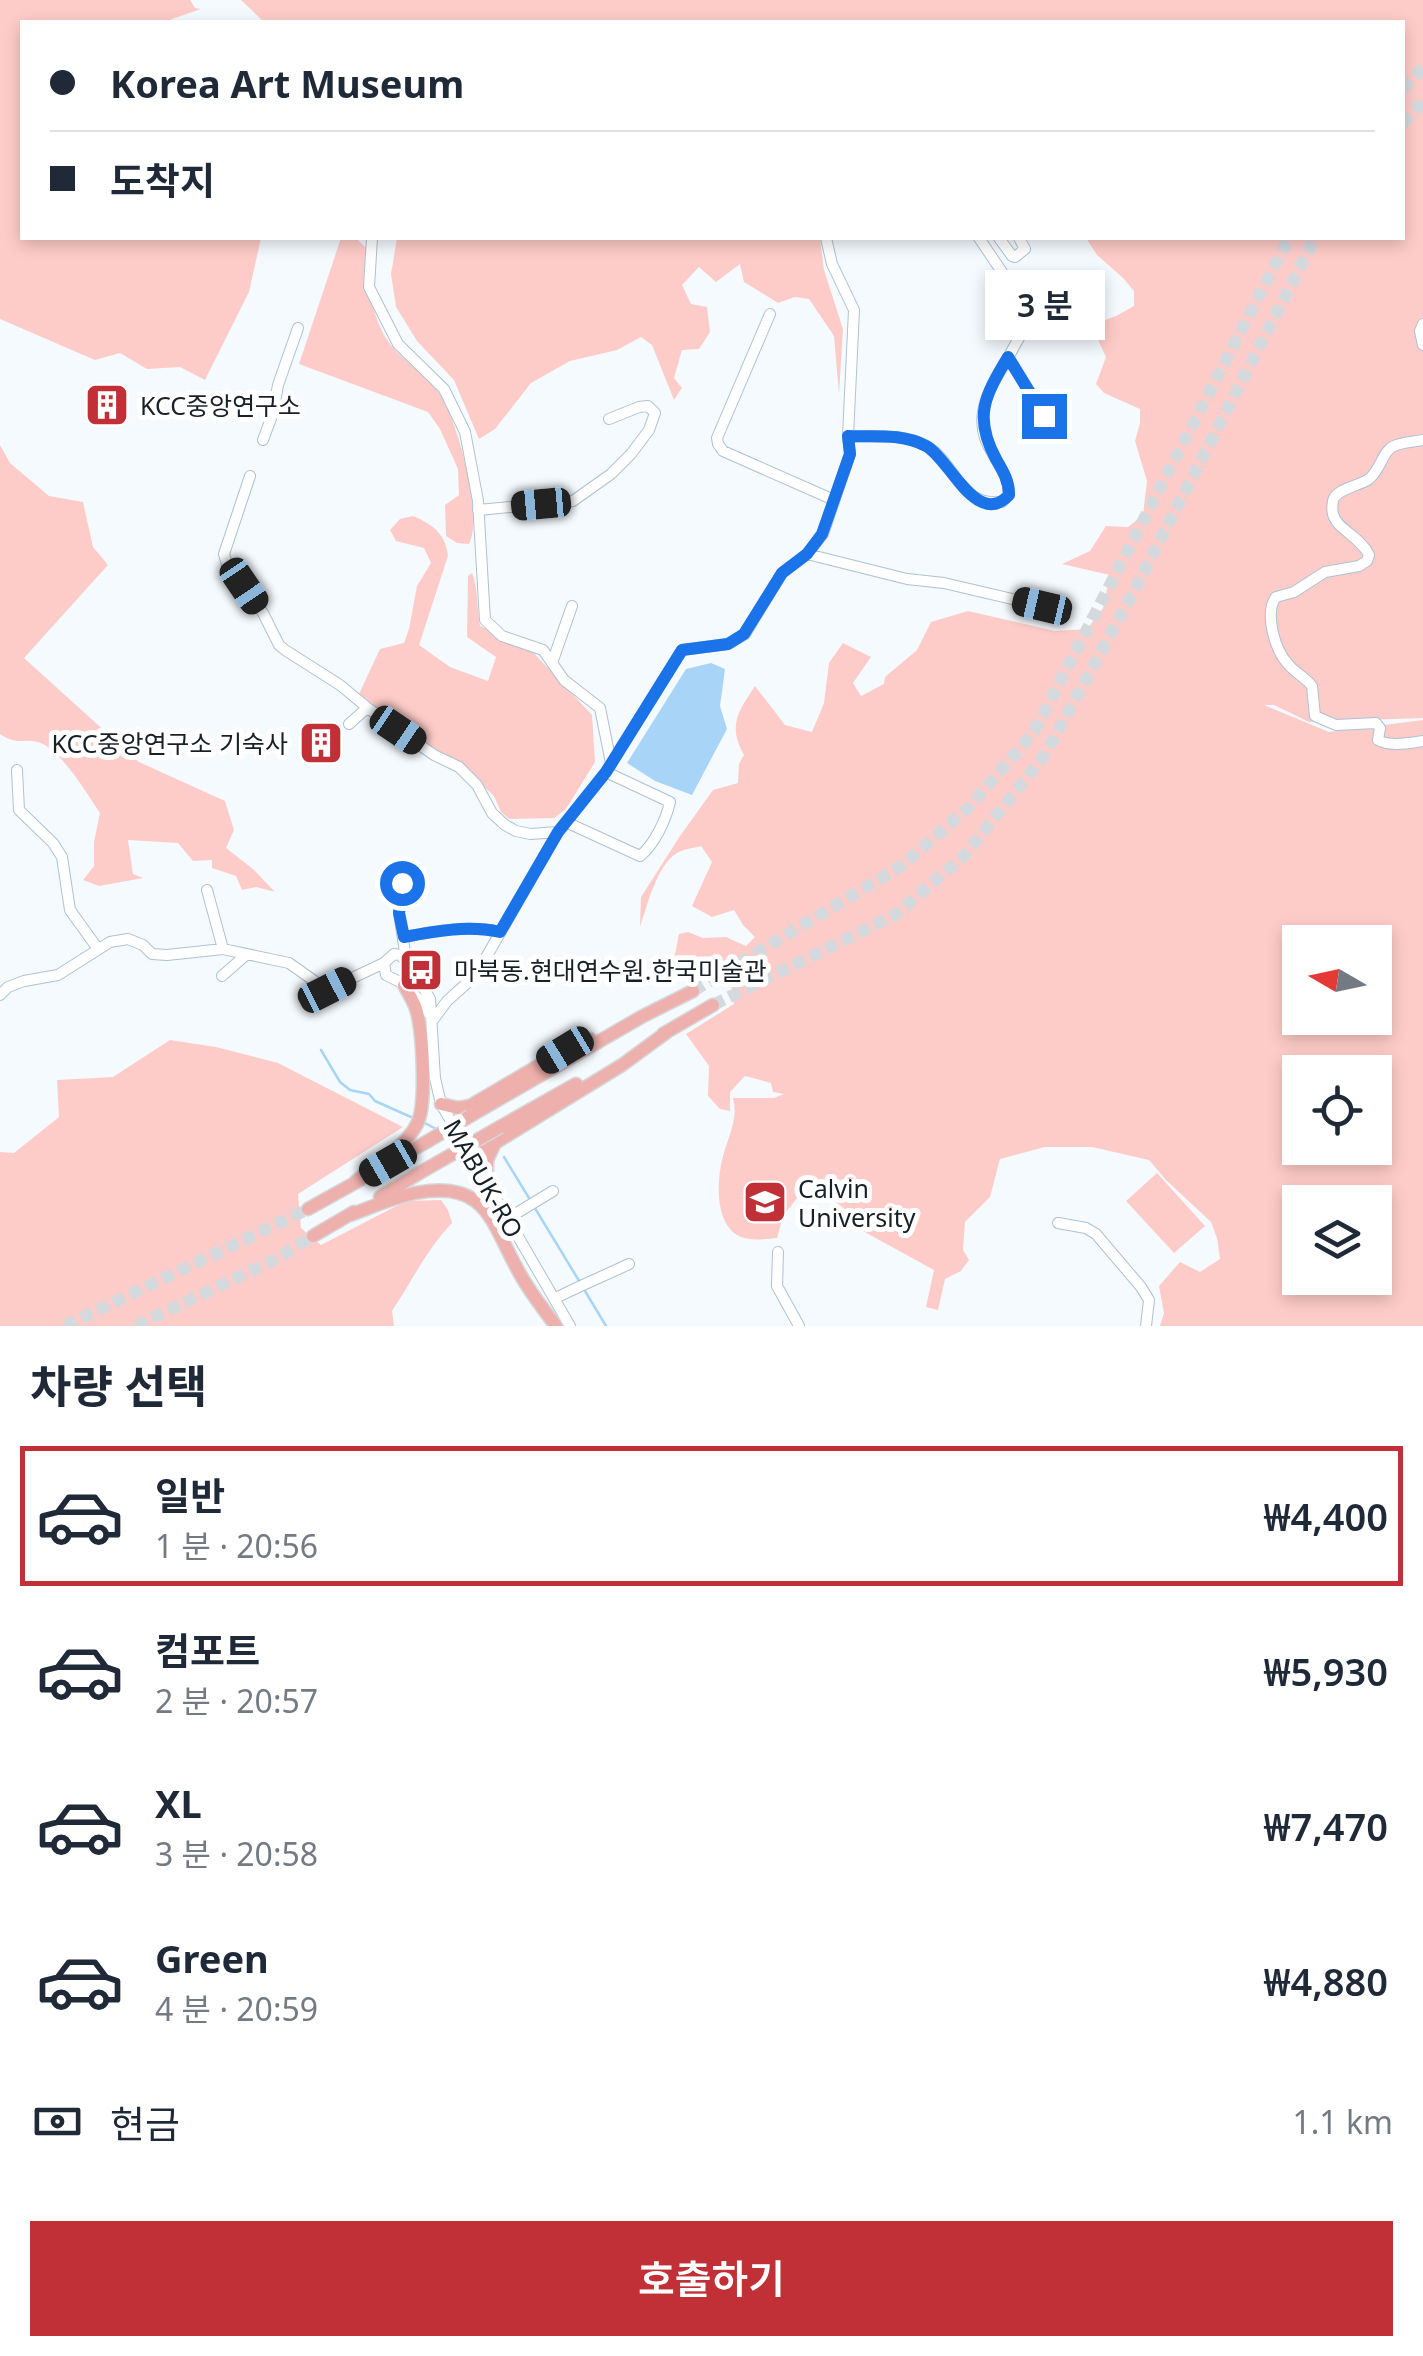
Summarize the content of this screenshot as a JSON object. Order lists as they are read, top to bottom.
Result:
{
  "streets": {
    "street": ["MABUK-RO"]
  },
  "places": {
    "building": ["KCC중앙연구소", "KCC중앙연구소 기숙사"],
    "bus stop": ["마북동.현대연수원.한국미술관"],
    "school or university": ["Calvin University"]
  },
  "north": "left",
  "page": {
    "banner": ["Korea Art Museum", "도착지"],
    "bubble": "3 분",
    "heading": "차량 선택",
    "list": [
      {
        "name": "일반",
        "note": "1 분 · 20:56",
        "value": "₩4,400"
      },
      {
        "name": "컴포트",
        "note": "2 분 · 20:57",
        "value": "₩5,930"
      },
      {
        "name": "XL",
        "note": "3 분 · 20:58",
        "value": "₩7,470"
      },
      {
        "name": "Green",
        "note": "4 분 · 20:59",
        "value": "₩4,880"
      }
    ],
    "pay": ["현금", "1.1 km"],
    "buttons": "호출하기"
  }
}
